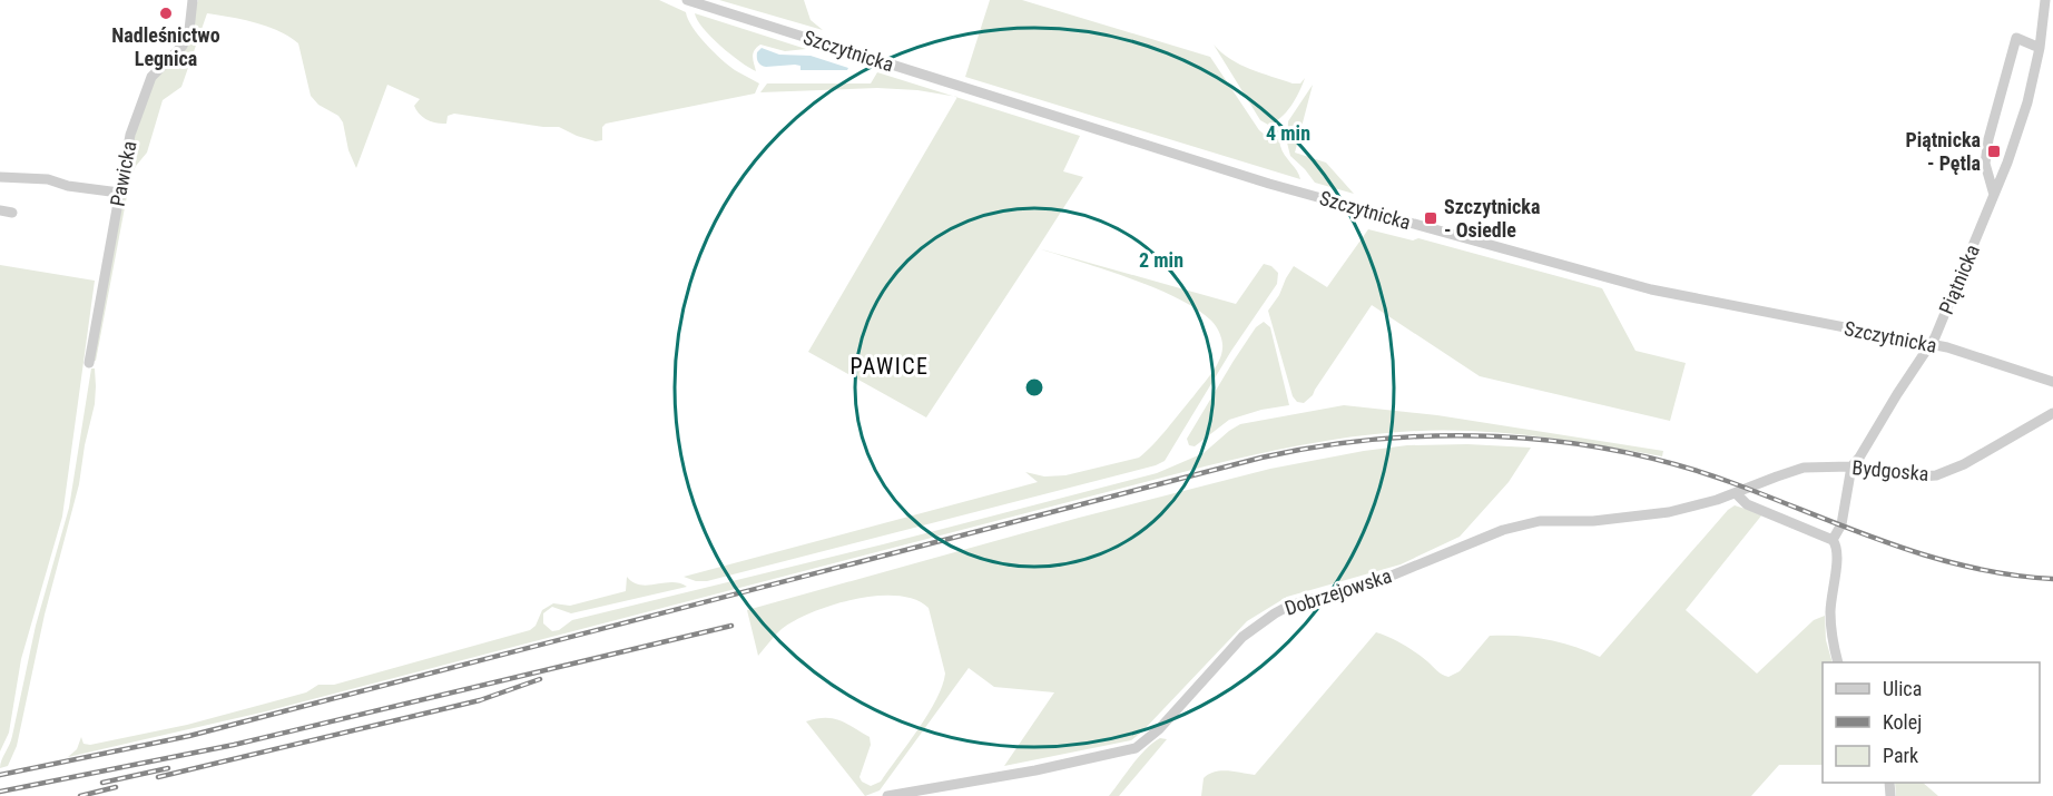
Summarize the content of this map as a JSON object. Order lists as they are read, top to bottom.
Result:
{
  "streets": {
    "street": [
      "Szczytnicka",
      "Pawicka",
      "Piątnicka",
      "Bydgoska",
      "Dobrzejowska"
    ]
  },
  "crossings": [
    ["Szczytnicka", "Piątnicka"],
    ["Piątnicka", "Bydgoska"],
    ["Bydgoska", "Dobrzejowska"]
  ],
  "districts": ["PAWICE"],
  "places": {
    "other": ["Nadleśnictwo Legnica"],
    "transit": ["Piątnicka - Pętla", "Szczytnicka - Osiedle"]
  },
  "legend": ["Ulica", "Kolej", "Park"],
  "rings": ["4 min", "2 min"]
}
